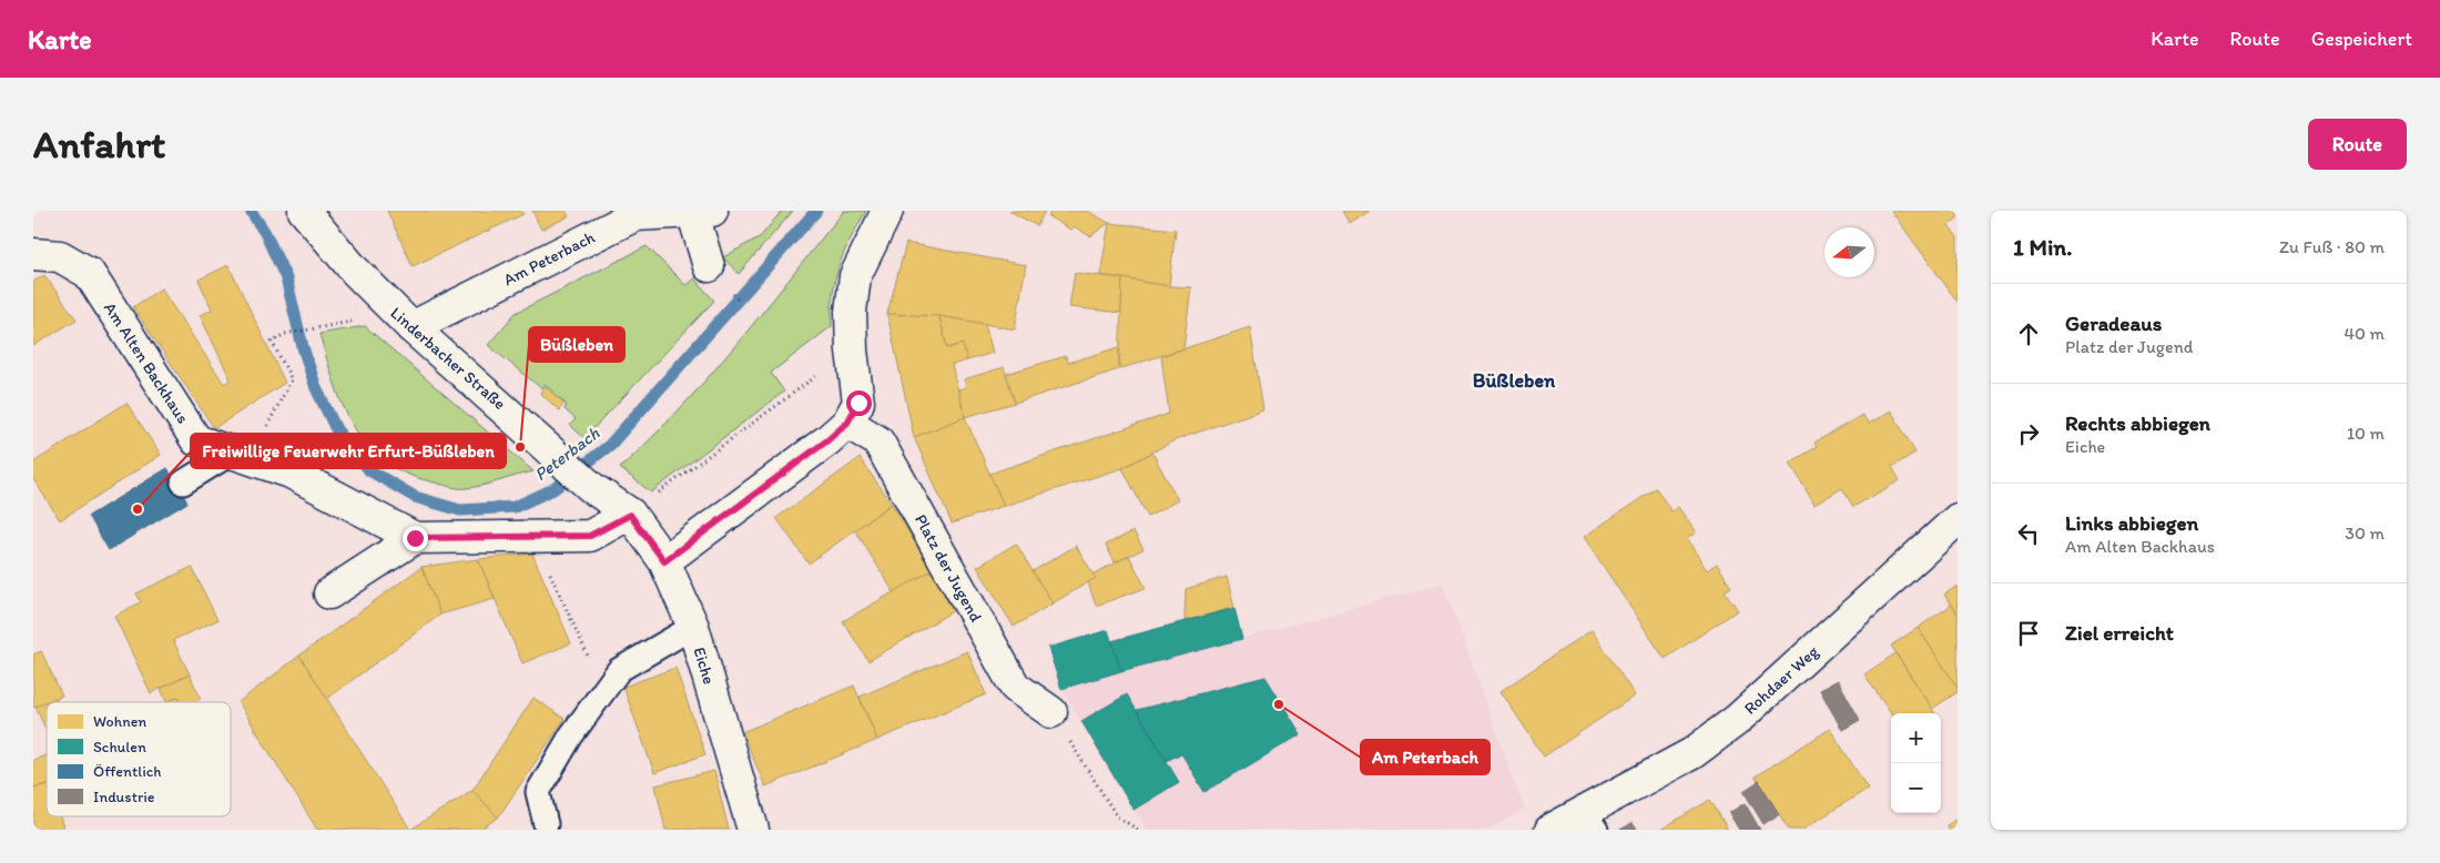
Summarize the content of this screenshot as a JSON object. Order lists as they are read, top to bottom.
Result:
{
  "streets": {
    "street": [
      "Am Peterbach",
      "Linderbacher Straße",
      "Am Alten Backhaus",
      "Platz der Jugend",
      "Eiche",
      "Rohdaer Weg"
    ]
  },
  "crossings": [
    ["Am Peterbach", "Linderbacher Straße"],
    ["Linderbacher Straße", "Am Alten Backhaus"],
    ["Linderbacher Straße", "Eiche"],
    ["Am Alten Backhaus", "Eiche"]
  ],
  "districts": ["Büßleben"],
  "water": ["Peterbach"],
  "places": ["Büßleben", "Freiwillige Feuerwehr Erfurt-Büßleben", "Am Peterbach"],
  "legend": [
    "Wohnen",
    "Schulen",
    "Öffentlich",
    "Industrie"
  ],
  "north": "left",
  "page": {
    "header": "Karte",
    "nav": ["Karte", "Route", "Gespeichert"],
    "buttons": "Route",
    "title": "Anfahrt",
    "heading": ["1 Min.", "Zu Fuß · 80 m"],
    "list": [
      ["Geradeaus", "Platz der Jugend", "40 m"],
      ["Rechts abbiegen", "Eiche", "10 m"],
      ["Links abbiegen", "Am Alten Backhaus", "30 m"],
      "Ziel erreicht"
    ],
    "map_buttons": ["+", "−"]
  }
}
